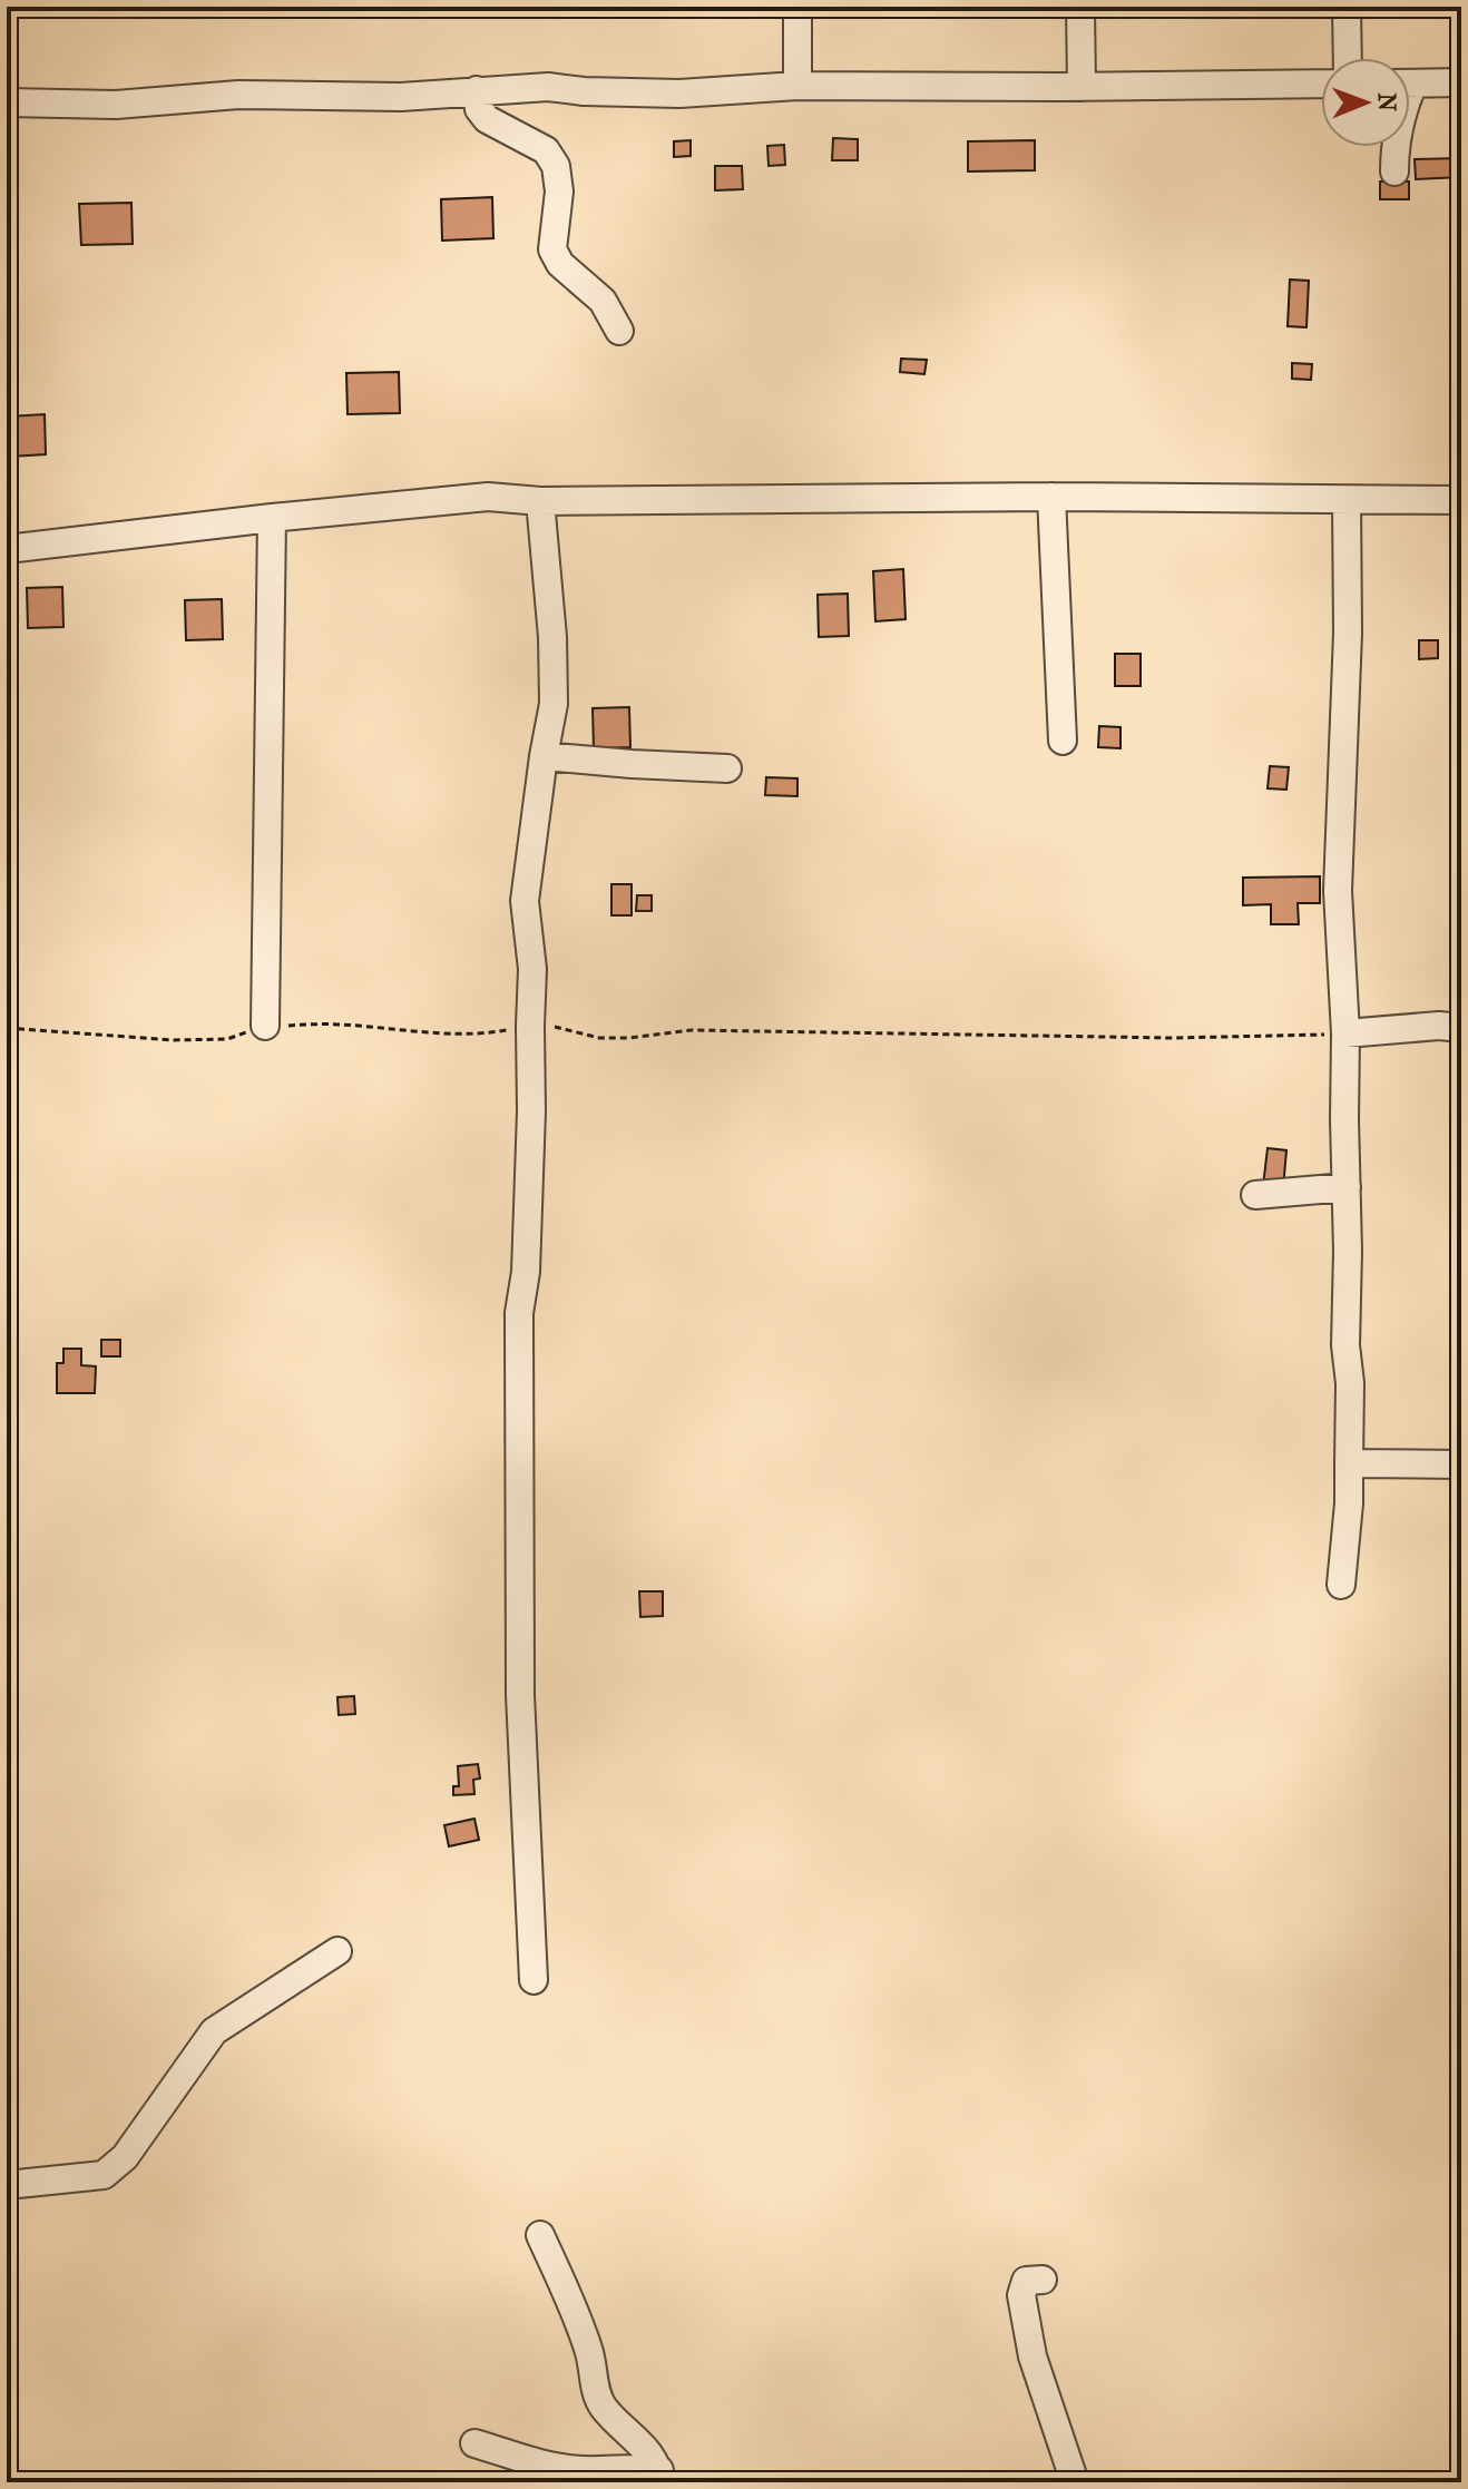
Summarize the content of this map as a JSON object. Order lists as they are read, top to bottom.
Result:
{
  "north": "right"
}
